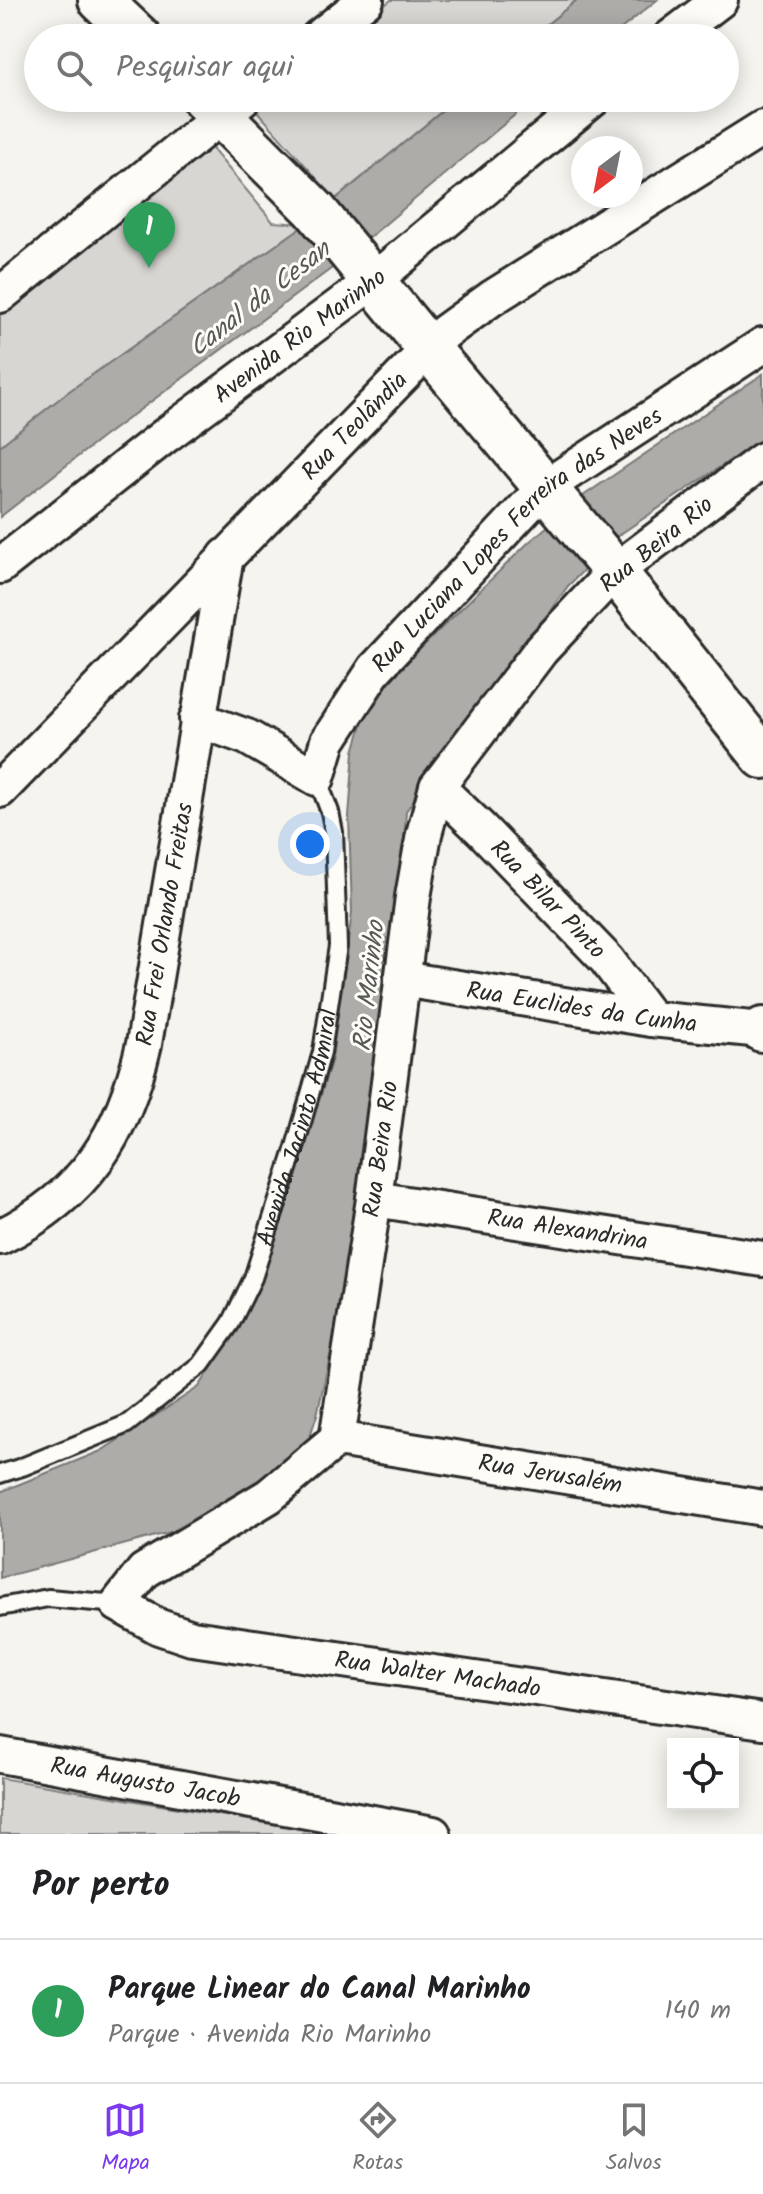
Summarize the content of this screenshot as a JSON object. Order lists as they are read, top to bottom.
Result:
{
  "streets": {
    "street": [
      "Avenida Rio Marinho",
      "Rua Teolândia",
      "Rua Luciana Lopes Ferreira das Neves",
      "Rua Beira Rio",
      "Rua Bilar Pinto",
      "Rua Frei Orlando Freitas",
      "Rua Euclides da Cunha",
      "Rua Alexandrina",
      "Rua Jerusalém",
      "Rua Walter Machado",
      "Rua Augusto Jacob"
    ],
    "lane": ["Avenida Jacinto Admiral"]
  },
  "crossings": [
    ["Rua Teolândia", "Rua Frei Orlando Freitas"],
    ["Rua Luciana Lopes Ferreira das Neves", "Avenida Jacinto Admiral"],
    ["Rua Beira Rio", "Rua Bilar Pinto"],
    ["Rua Beira Rio", "Rua Euclides da Cunha"],
    ["Rua Beira Rio", "Rua Alexandrina"],
    ["Rua Beira Rio", "Rua Jerusalém"],
    ["Rua Bilar Pinto", "Rua Euclides da Cunha"]
  ],
  "water": ["Canal da Cesan", "Rio Marinho"],
  "north": "bottom left",
  "page": {
    "search": "Pesquisar aqui",
    "pins": "1",
    "heading": "Por perto",
    "list": [
      {
        "mark": "1",
        "name": "Parque Linear do Canal Marinho",
        "note": "Parque · Avenida Rio Marinho",
        "value": "140 m"
      }
    ],
    "nav": ["Mapa", "Rotas", "Salvos"]
  }
}
